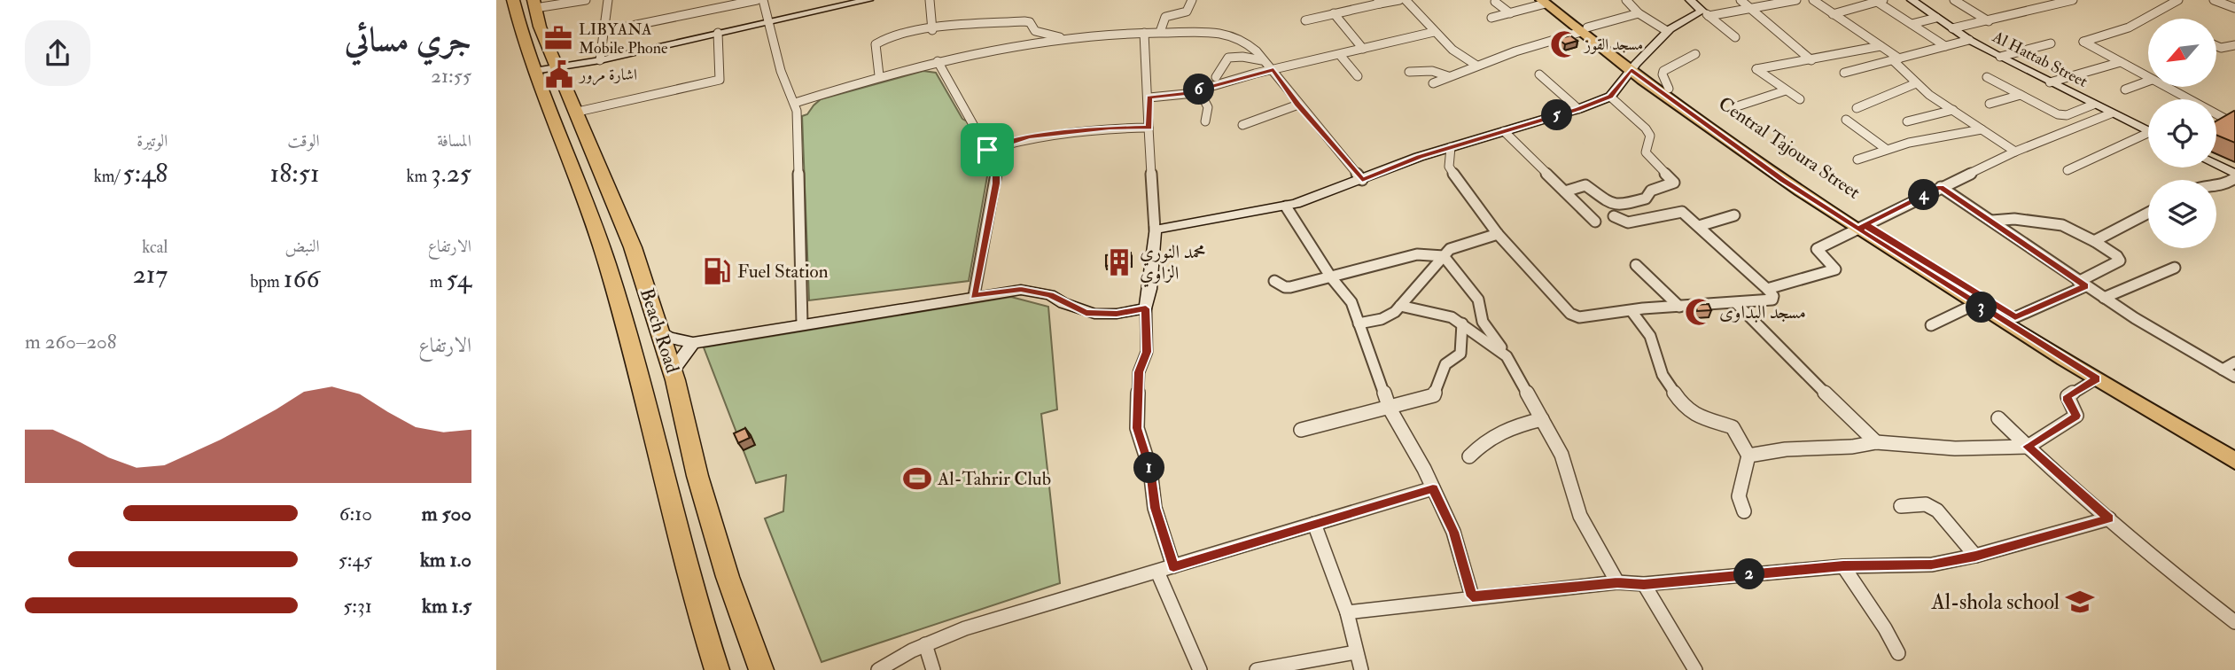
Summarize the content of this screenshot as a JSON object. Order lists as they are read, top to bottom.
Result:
{
  "streets": {
    "highway": ["Beach Road"],
    "main road": ["Central Tajoura Street"],
    "street": ["Al Hattab Street"]
  },
  "places": {
    "office": ["LIBYANA Mobile Phone"],
    "mosque": ["مسجد القوز", "مسجد البداوى"],
    "public building": ["اشارة مرور"],
    "building": ["محمد النوري الزاوي"],
    "fuel station": ["Fuel Station"],
    "sports": ["Al-Tahrir Club"],
    "school or university": ["Al-shola school"]
  },
  "north": "bottom left",
  "page": {
    "heading": ["جري مسائي", "21:55"],
    "pins": [
      "6",
      "5",
      "4",
      "3",
      "1",
      "2"
    ],
    "stats": [
      ["المسافة", "3.25 km"],
      ["الوقت", "18:51"],
      ["الوتيرة", "5:48 /km"],
      ["الارتفاع", "54 m"],
      ["النبض", "166 bpm"],
      ["kcal", "217"]
    ],
    "chart": ["الارتفاع", "208–260 m"],
    "list": [
      {
        "name": "500 m",
        "note": "6:10"
      },
      {
        "name": "1.0 km",
        "note": "5:45"
      },
      {
        "name": "1.5 km",
        "note": "5:31"
      }
    ]
  }
}
